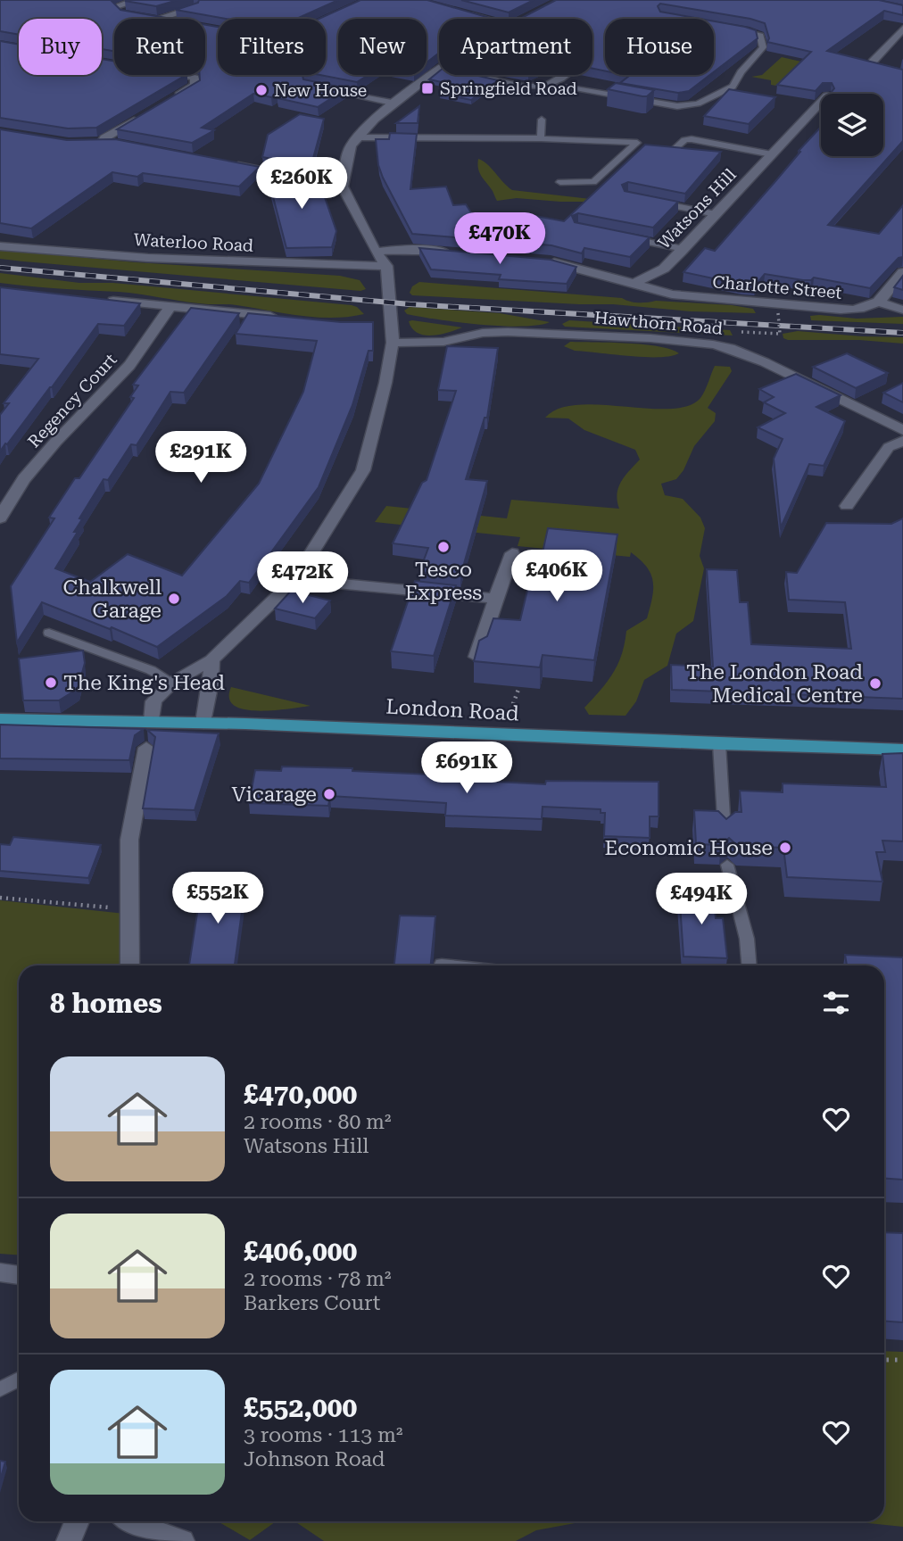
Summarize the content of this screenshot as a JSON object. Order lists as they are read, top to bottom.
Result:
{
  "streets": {
    "main road": ["London Road"],
    "street": [
      "Watsons Hill",
      "Waterloo Road",
      "Charlotte Street",
      "Hawthorn Road",
      "Regency Court"
    ]
  },
  "crossings": [
    ["Watsons Hill", "Charlotte Street"]
  ],
  "places": {
    "transit": ["Springfield Road"],
    "other": [
      "New House",
      "Tesco Express",
      "Chalkwell Garage",
      "The King's Head",
      "The London Road Medical Centre",
      "Vicarage",
      "Economic House"
    ]
  },
  "page": {
    "chip": [
      "Buy",
      "Rent",
      "Filters",
      "New",
      "Apartment",
      "House"
    ],
    "price": [
      "£260K",
      "£470K",
      "£291K",
      "£406K",
      "£472K",
      "£691K",
      "£552K",
      "£494K"
    ],
    "heading": "8 homes",
    "list": [
      {
        "name": "£470,000",
        "note": "2 rooms · 80 m² · Watsons Hill"
      },
      {
        "name": "£406,000",
        "note": "2 rooms · 78 m² · Barkers Court"
      },
      {
        "name": "£552,000",
        "note": "3 rooms · 113 m² · Johnson Road"
      }
    ]
  }
}
